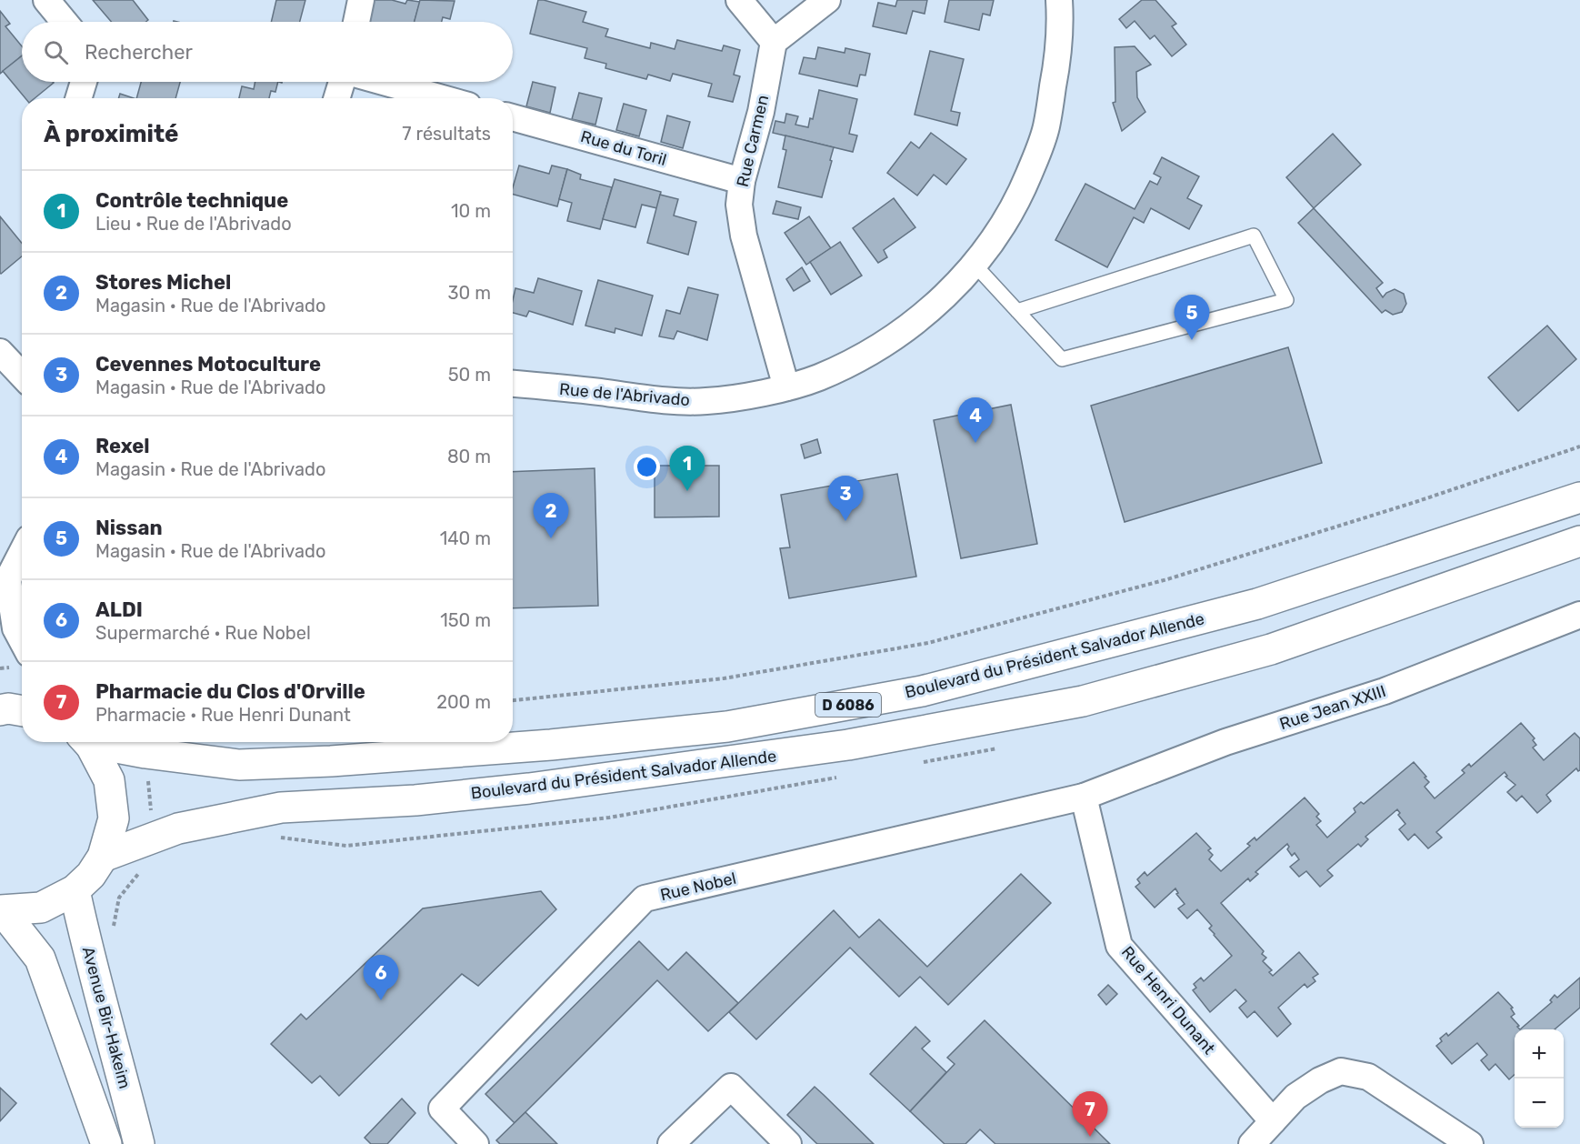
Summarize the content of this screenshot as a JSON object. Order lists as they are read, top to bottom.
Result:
{
  "streets": {
    "main road": ["Boulevard du Président Salvador Allende", "D 6086", "Avenue Bir-Hakeim"],
    "street": [
      "Rue Carmen",
      "Rue du Toril",
      "Rue de l'Abrivado",
      "Rue Jean XXIII",
      "Rue Nobel",
      "Rue Henri Dunant"
    ]
  },
  "crossings": [
    ["Rue Carmen", "Rue du Toril"],
    ["Rue Carmen", "Rue de l'Abrivado"],
    ["Rue Jean XXIII", "Rue Nobel"],
    ["Rue Jean XXIII", "Rue Henri Dunant"],
    ["Rue Nobel", "Rue Henri Dunant"]
  ],
  "page": {
    "search": "Rechercher",
    "heading": ["À proximité", "7 résultats"],
    "list": [
      {
        "mark": "1",
        "name": "Contrôle technique",
        "note": "Lieu · Rue de l'Abrivado",
        "value": "10 m"
      },
      {
        "mark": "2",
        "name": "Stores Michel",
        "note": "Magasin · Rue de l'Abrivado",
        "value": "30 m"
      },
      {
        "mark": "3",
        "name": "Cevennes Motoculture",
        "note": "Magasin · Rue de l'Abrivado",
        "value": "50 m"
      },
      {
        "mark": "4",
        "name": "Rexel",
        "note": "Magasin · Rue de l'Abrivado",
        "value": "80 m"
      },
      {
        "mark": "5",
        "name": "Nissan",
        "note": "Magasin · Rue de l'Abrivado",
        "value": "140 m"
      },
      {
        "mark": "6",
        "name": "ALDI",
        "note": "Supermarché · Rue Nobel",
        "value": "150 m"
      },
      {
        "mark": "7",
        "name": "Pharmacie du Clos d'Orville",
        "note": "Pharmacie · Rue Henri Dunant",
        "value": "200 m"
      }
    ],
    "pins": [
      "5",
      "4",
      "1",
      "3",
      "2",
      "6",
      "7"
    ],
    "map_buttons": ["+", "−"]
  }
}
